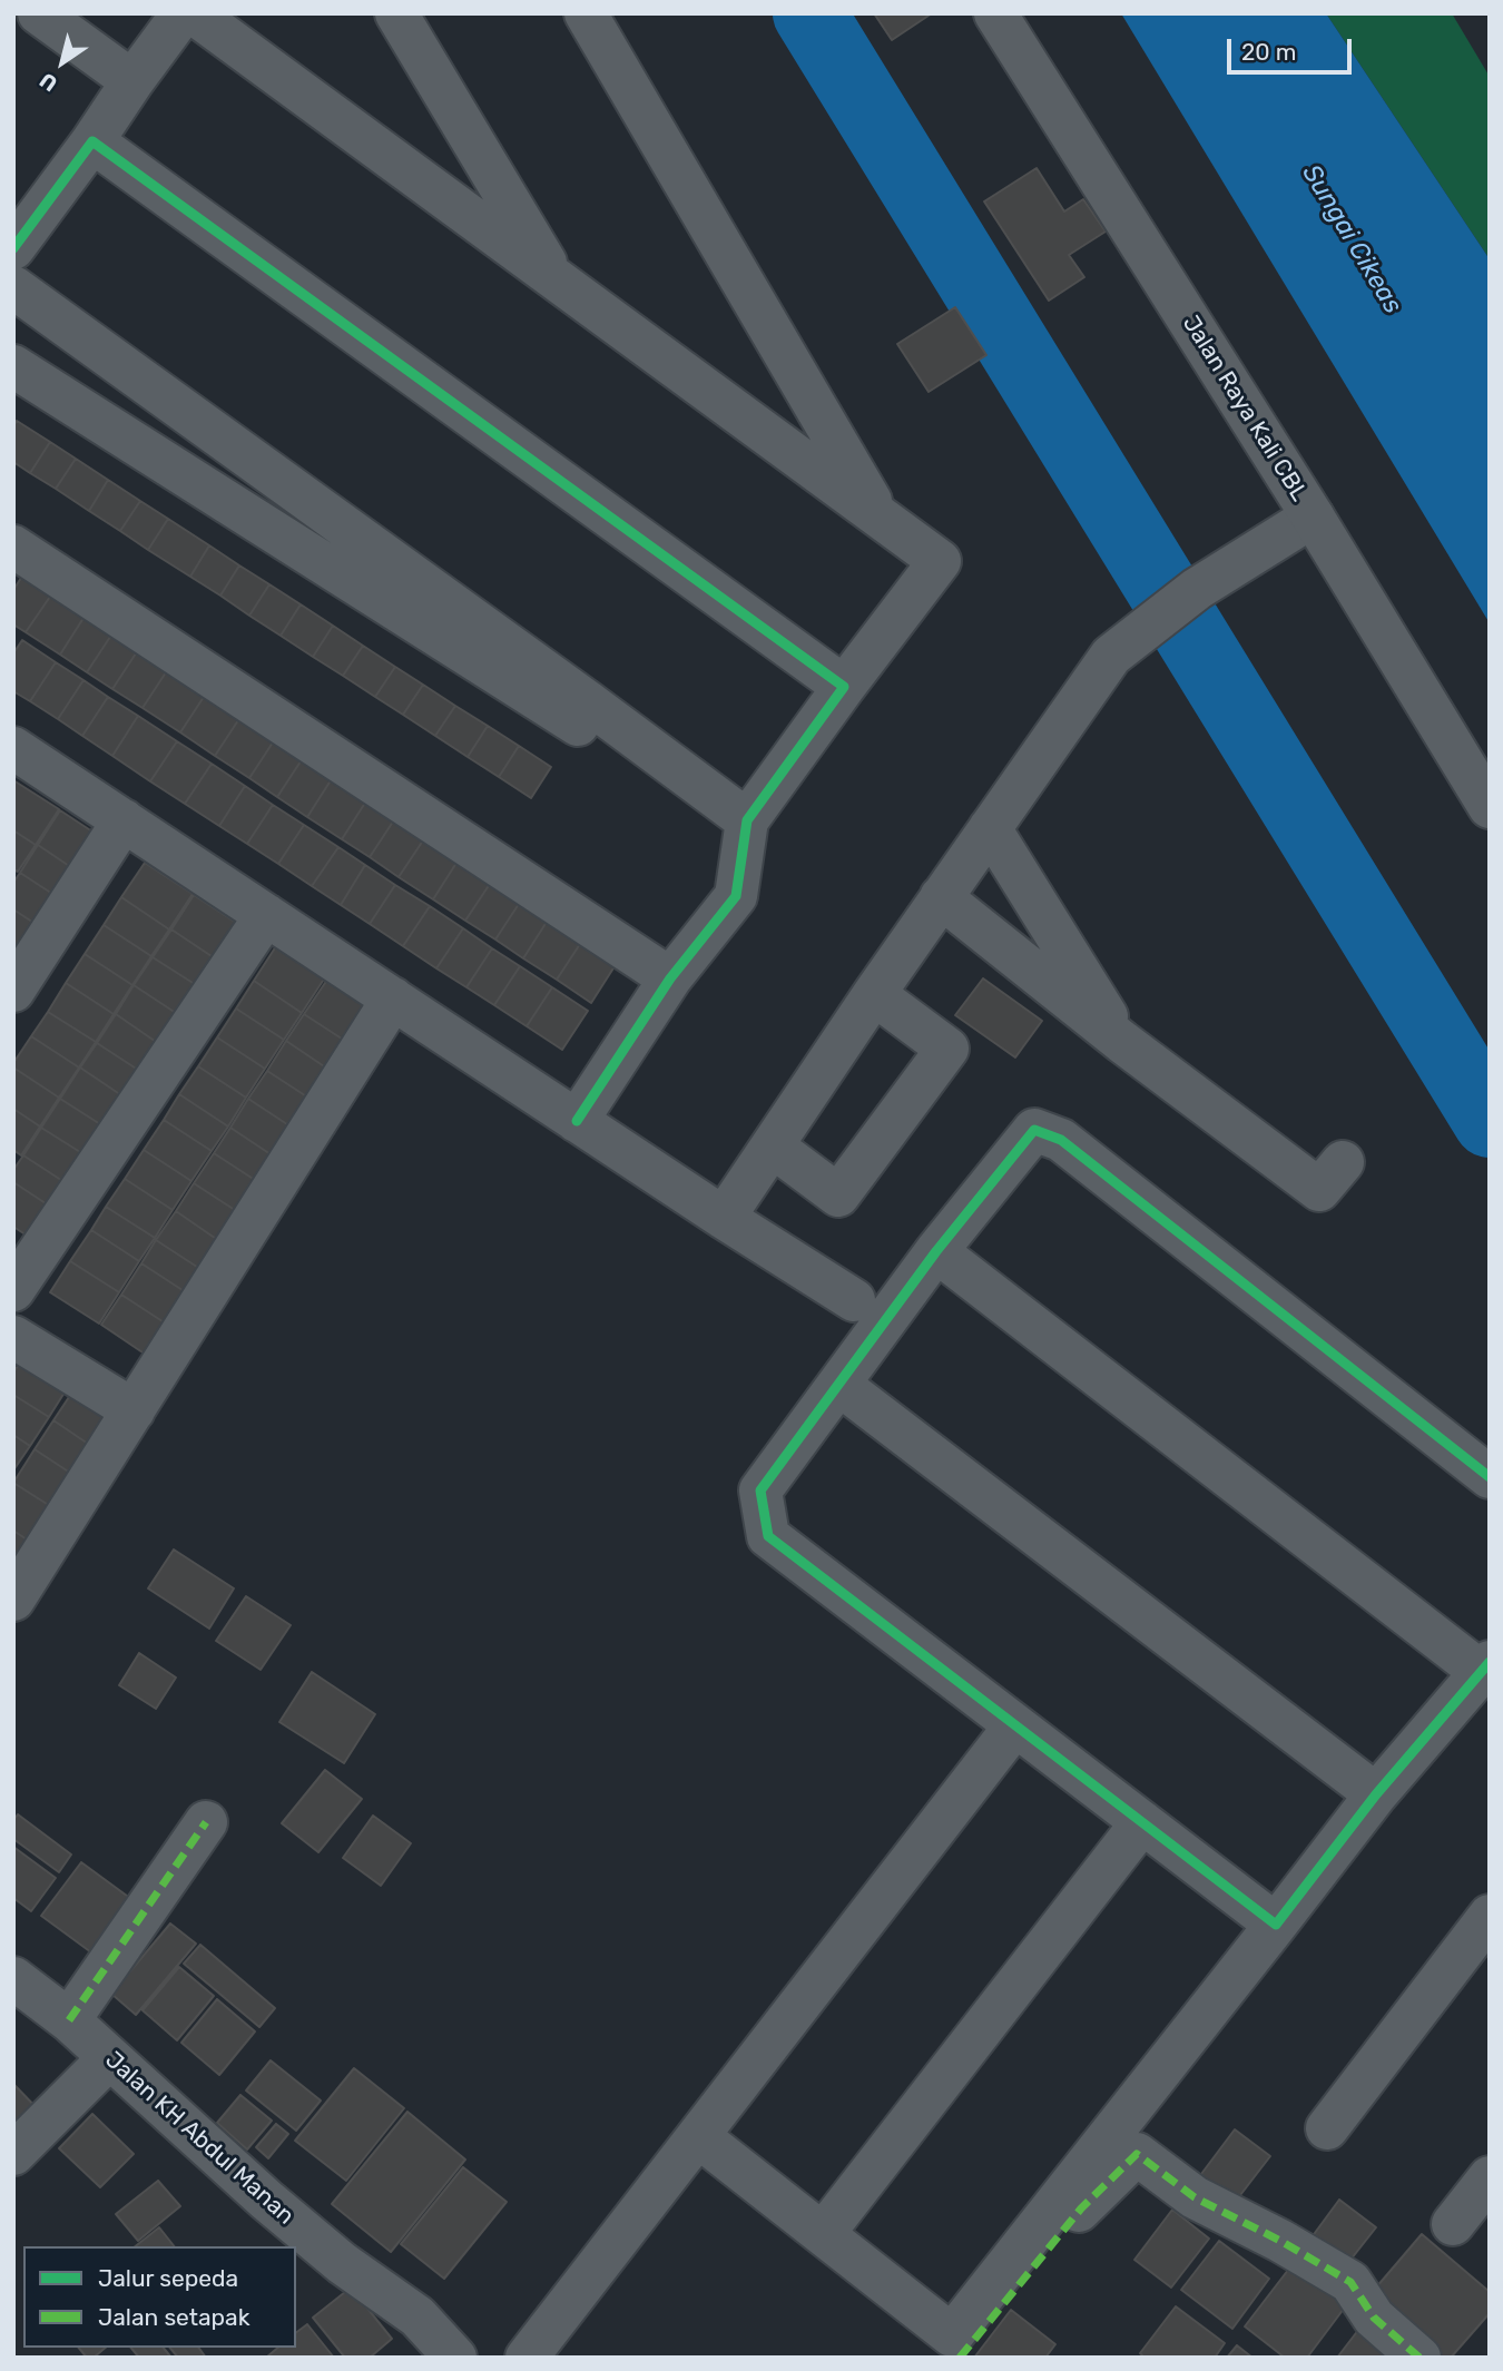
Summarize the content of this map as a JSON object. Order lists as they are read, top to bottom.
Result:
{
  "streets": {
    "street": ["Jalan Raya Kali CBL", "Jalan KH Abdul Manan"]
  },
  "water": ["Sungai Cikeas"],
  "legend": ["Jalur sepeda", "Jalan setapak"],
  "scale_bar": "20 m",
  "north": "bottom left"
}
